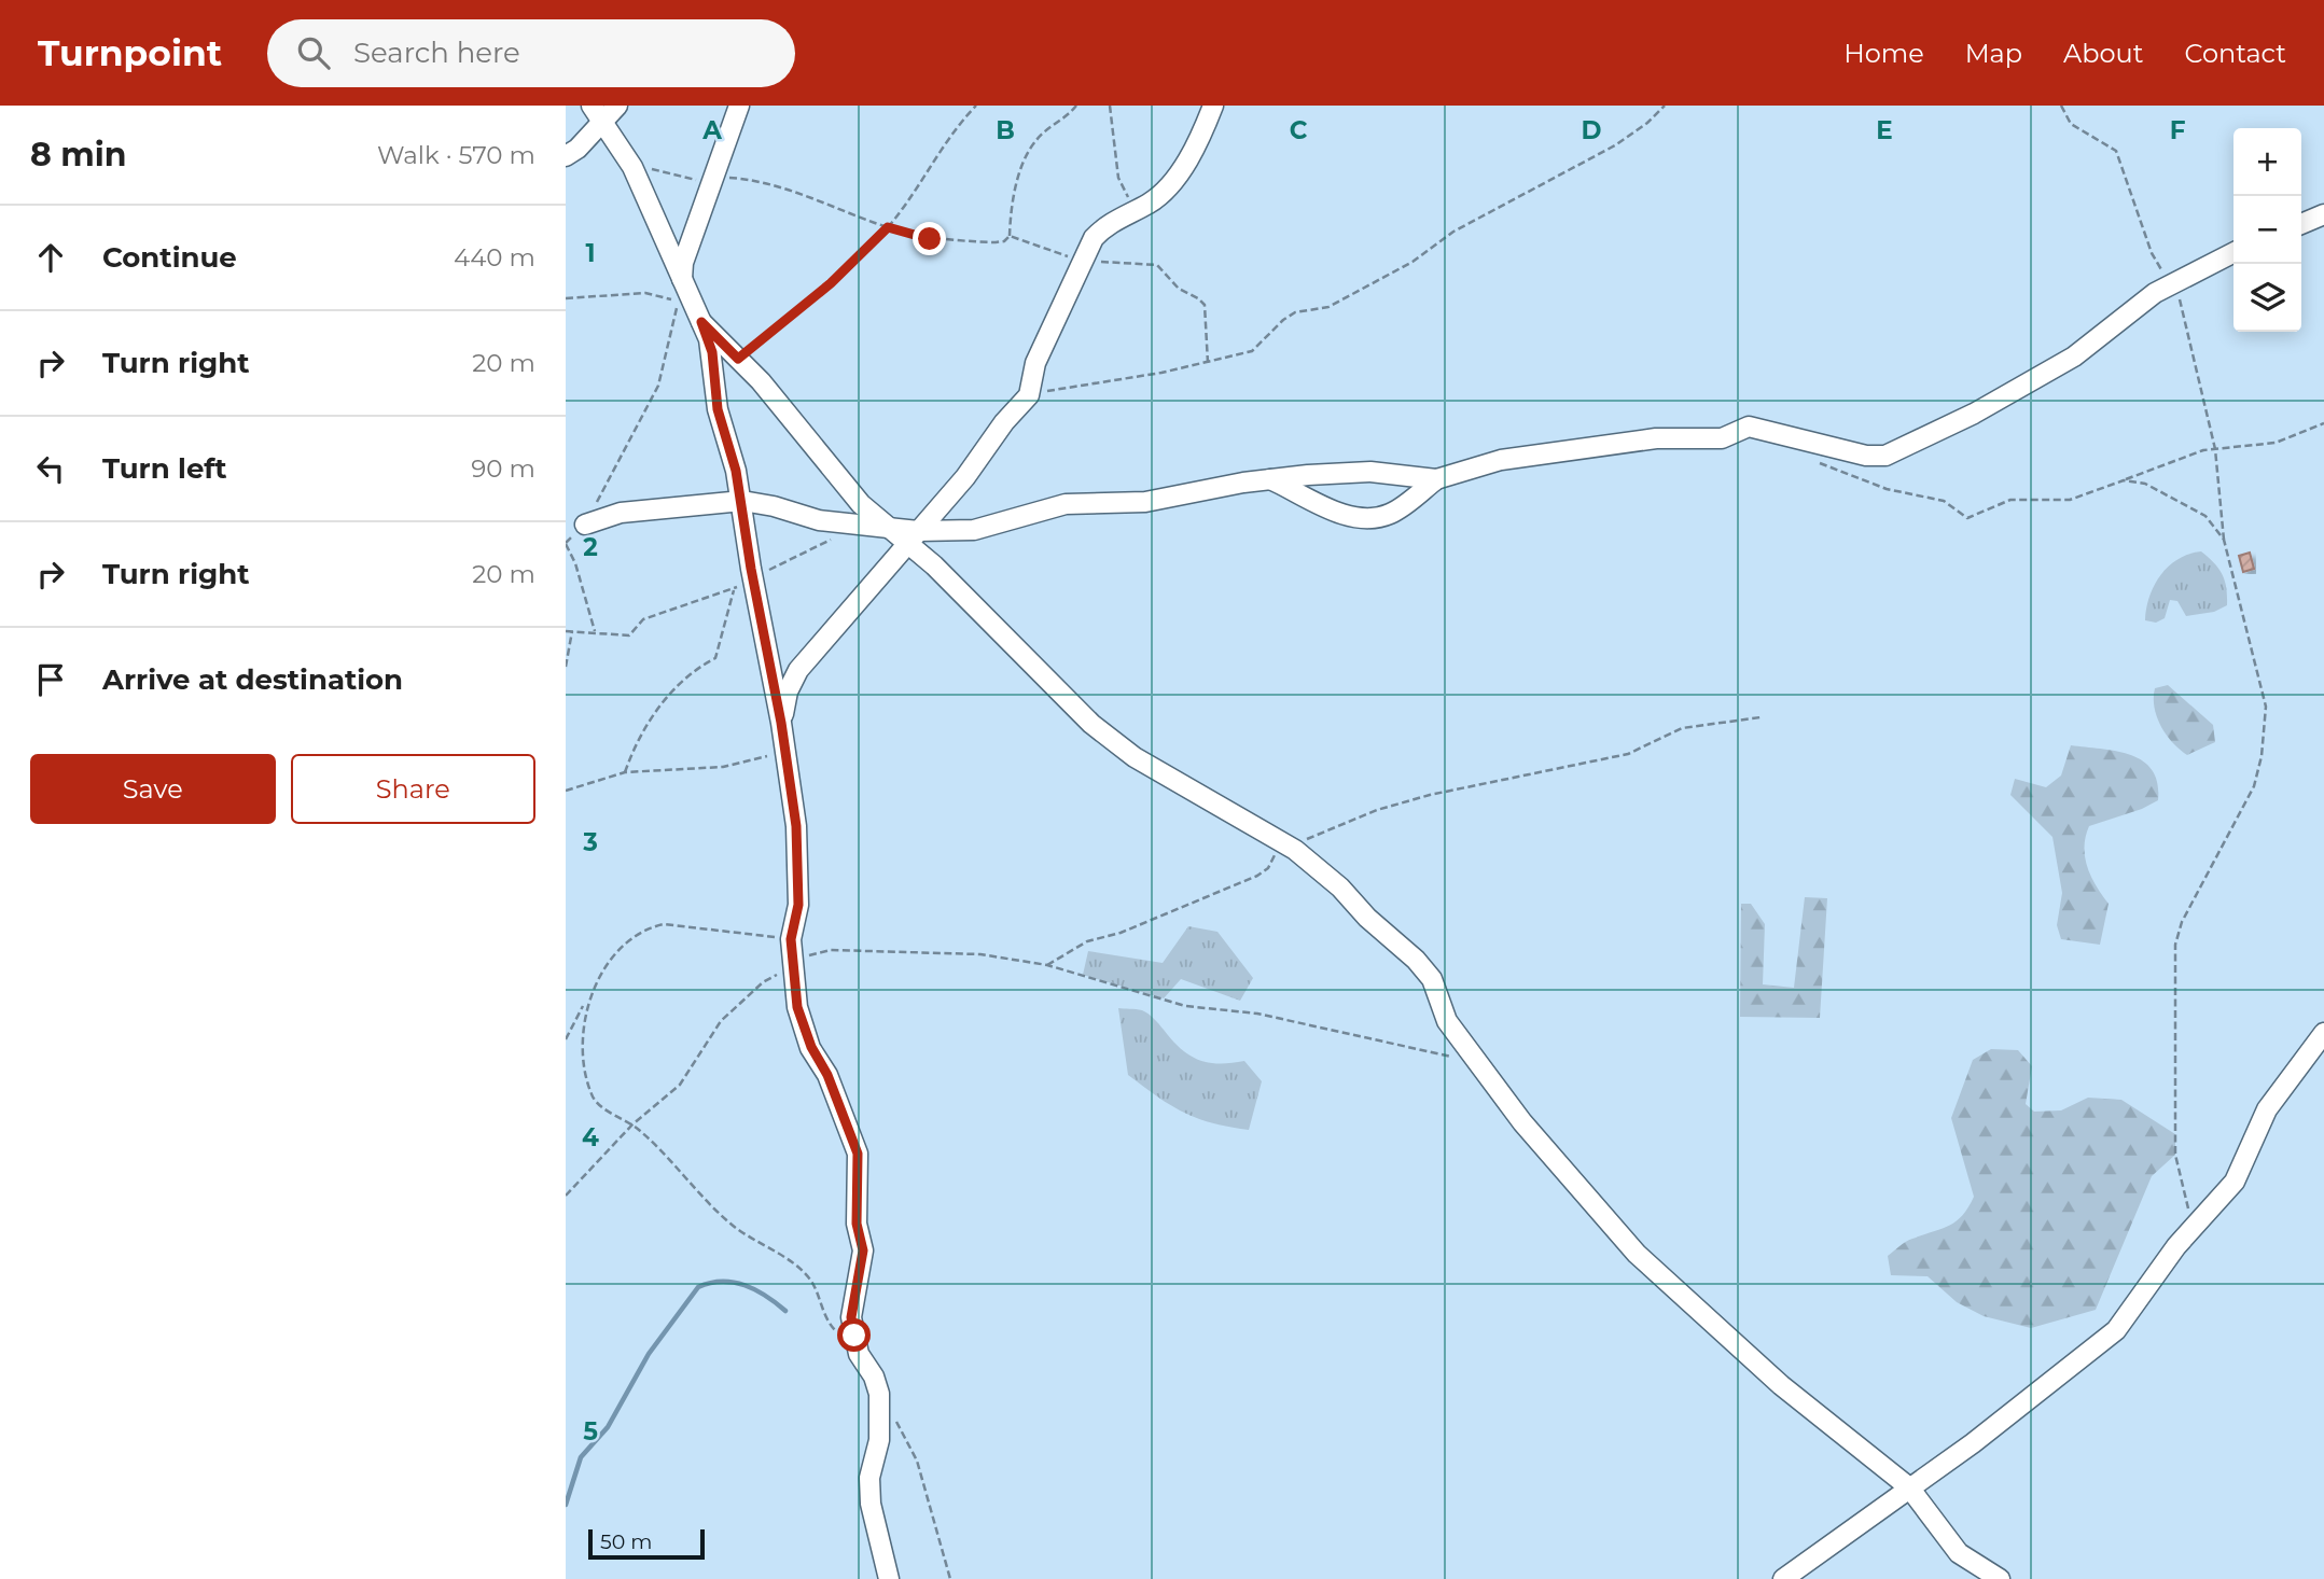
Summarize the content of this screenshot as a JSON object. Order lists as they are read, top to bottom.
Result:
{
  "scale_bar": "50 m",
  "page": {
    "header": "Turnpoint",
    "search": "Search here",
    "nav": [
      "Home",
      "Map",
      "About",
      "Contact"
    ],
    "heading": ["8 min", "Walk · 570 m"],
    "map_buttons": ["+", "−"],
    "list": [
      ["Continue", "440 m"],
      ["Turn right", "20 m"],
      ["Turn left", "90 m"],
      ["Turn right", "20 m"],
      "Arrive at destination"
    ],
    "buttons": ["Save", "Share"],
    "scale": "50 m"
  },
  "grid": {
    "columns": [
      "A",
      "B",
      "C",
      "D",
      "E",
      "F"
    ],
    "rows": [
      "1",
      "2",
      "3",
      "4",
      "5"
    ]
  }
}
